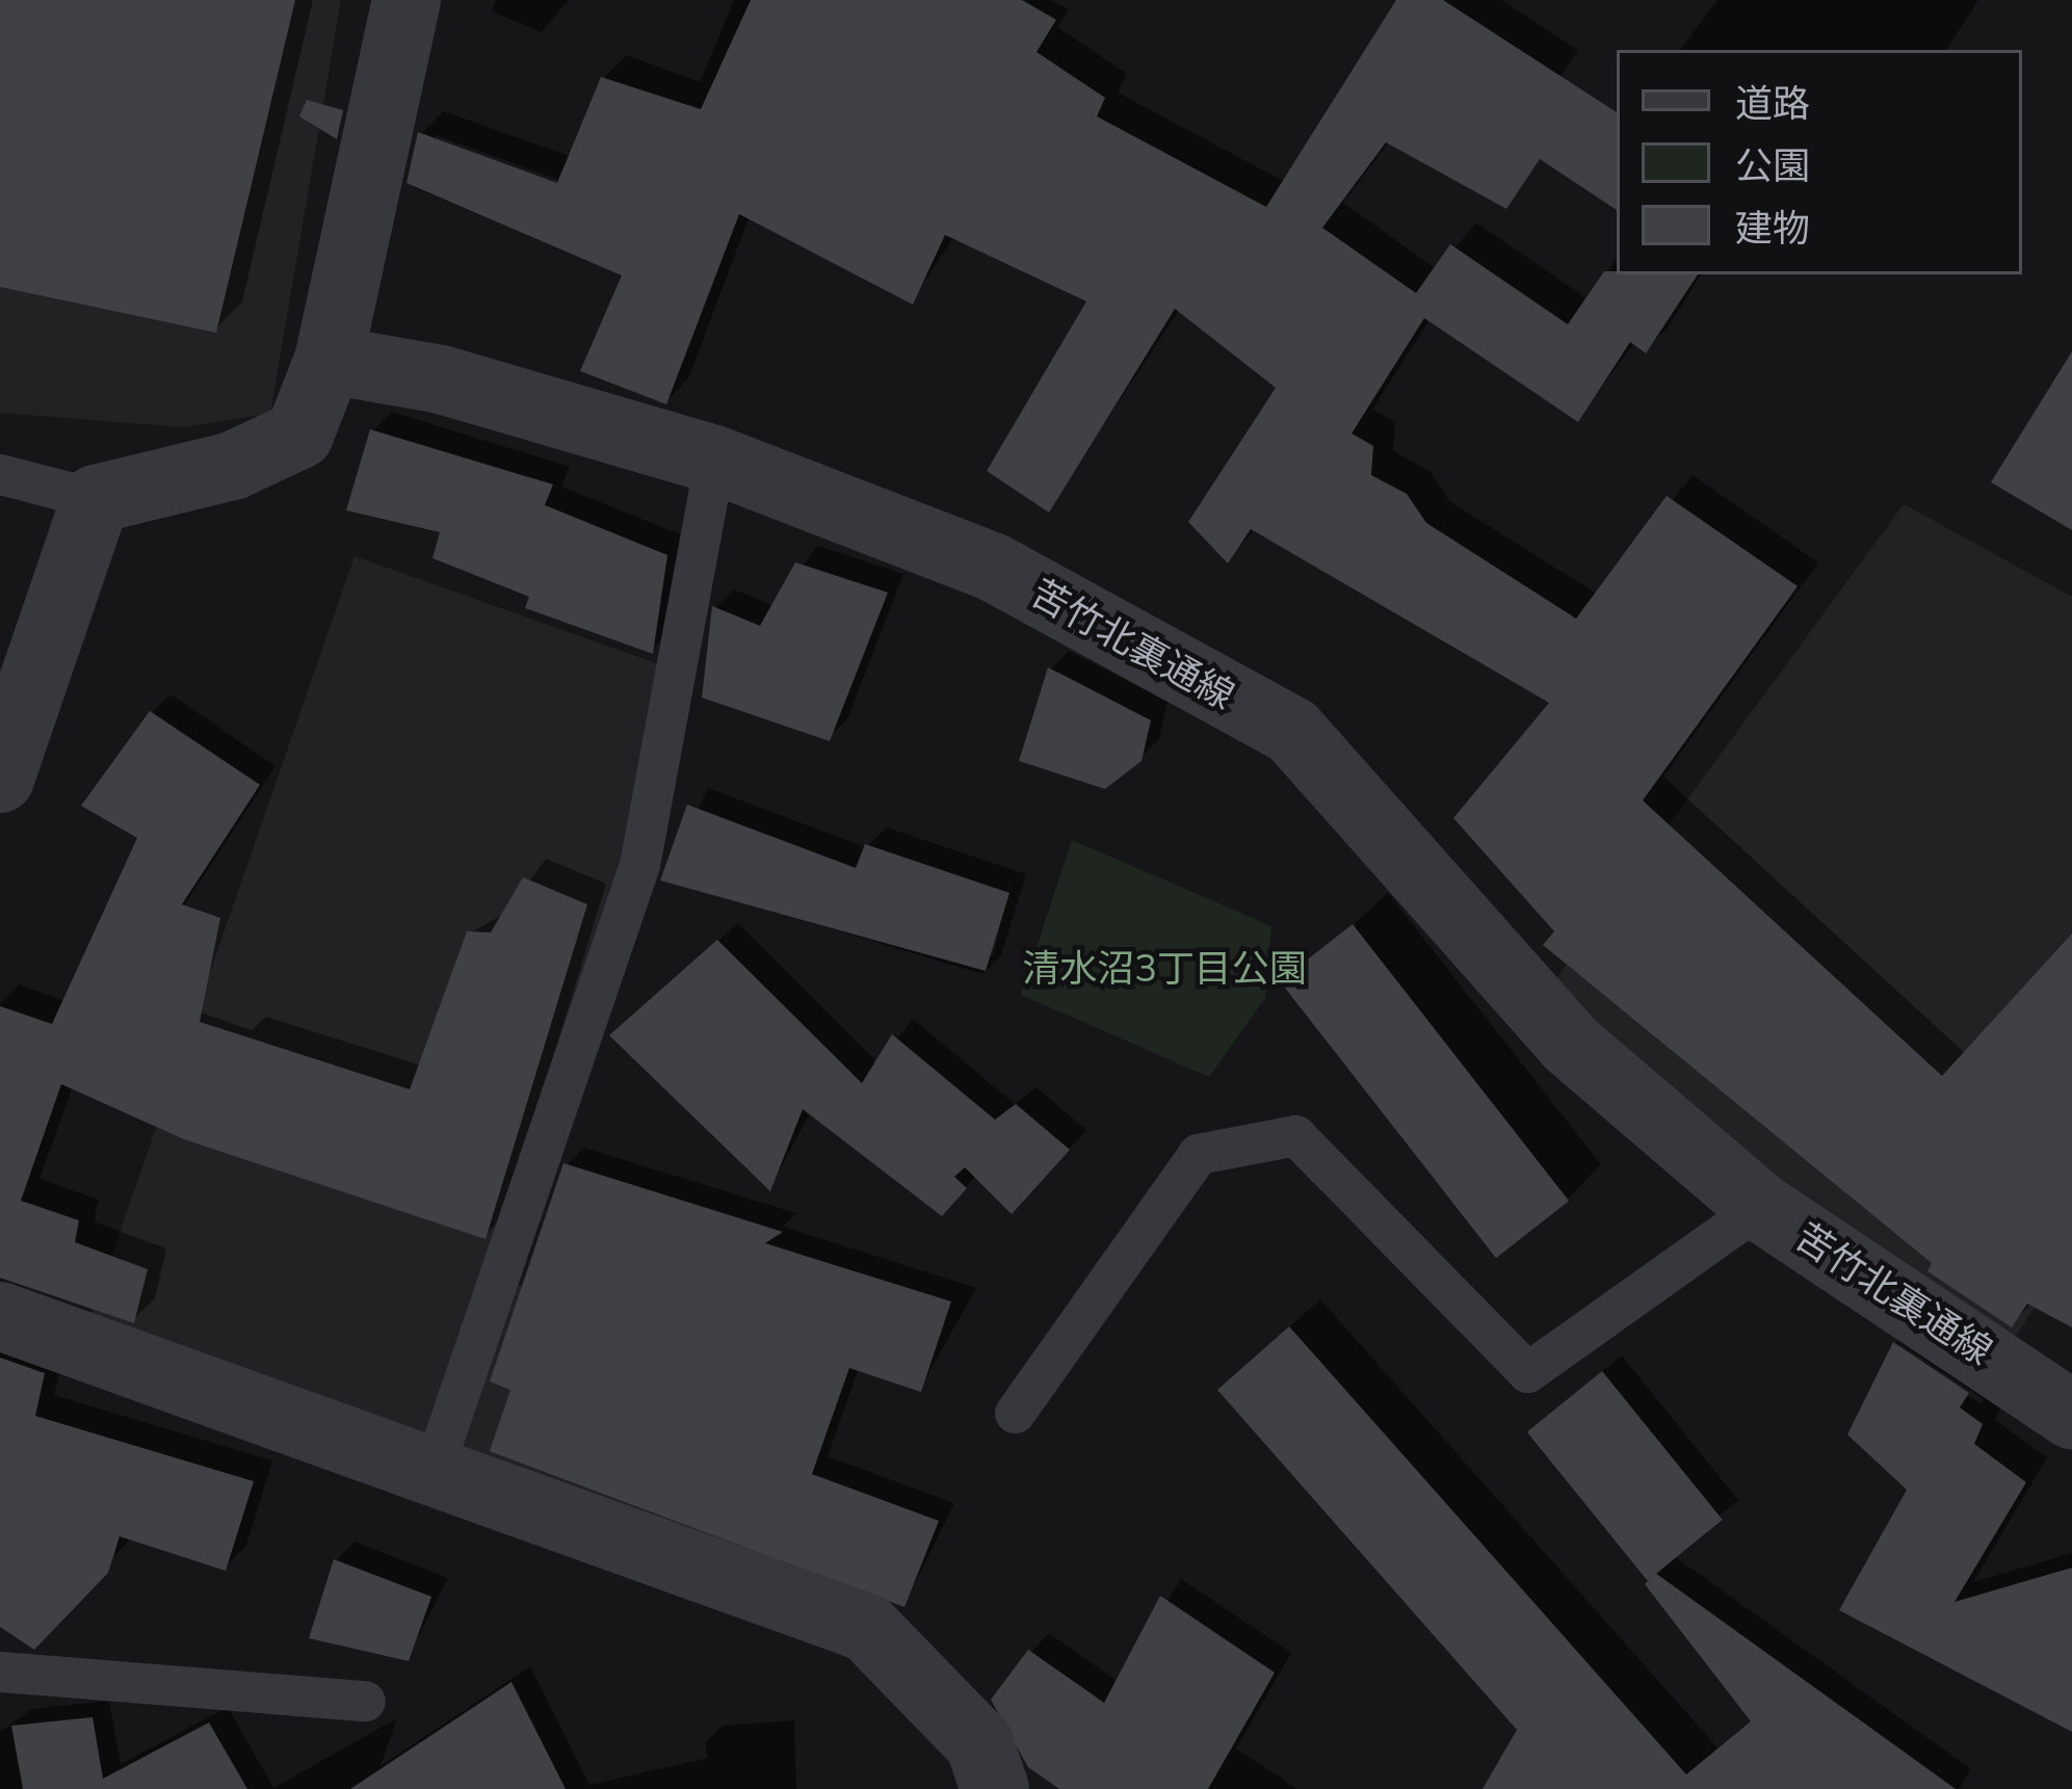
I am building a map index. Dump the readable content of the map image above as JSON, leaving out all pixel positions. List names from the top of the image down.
{
  "streets": {
    "street": ["苦竹北裏通線"]
  },
  "parks": ["清水沼3丁目公園"],
  "legend": ["道路", "公園", "建物"]
}
